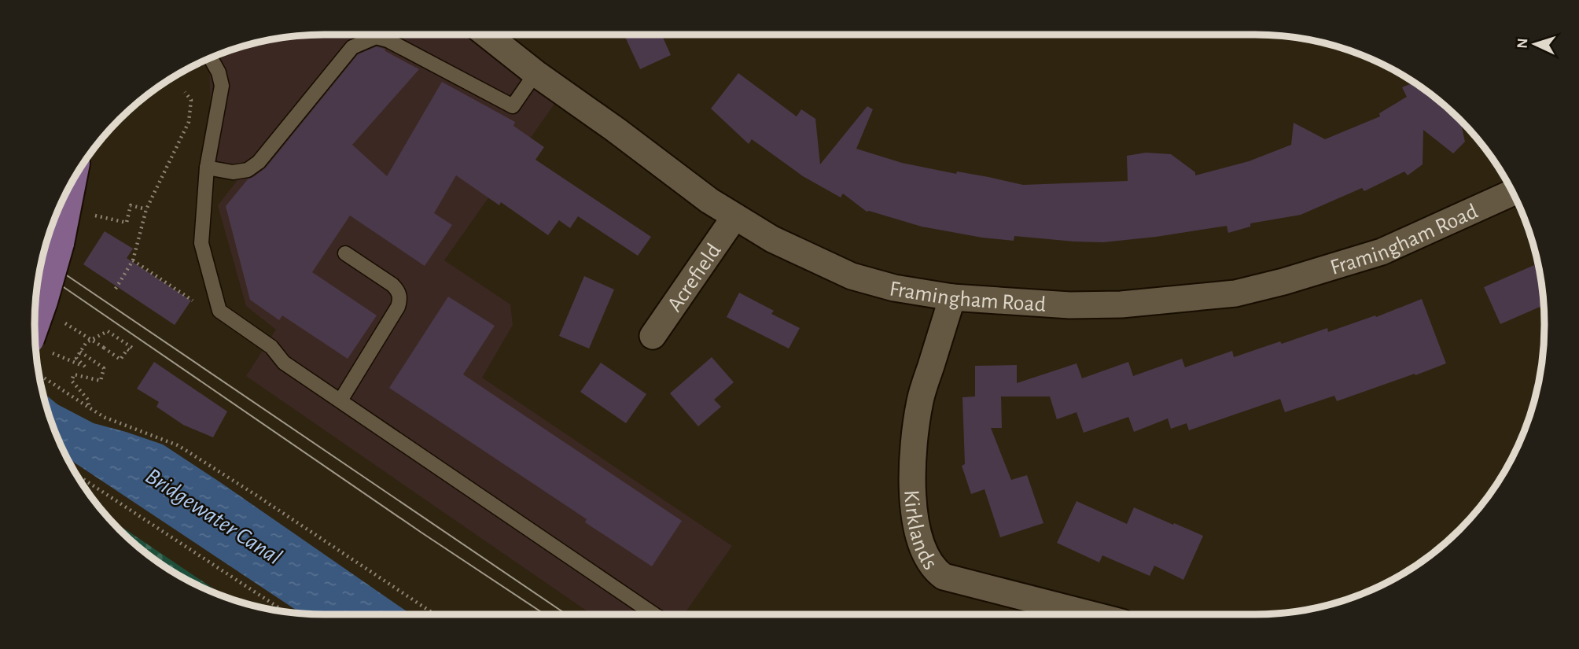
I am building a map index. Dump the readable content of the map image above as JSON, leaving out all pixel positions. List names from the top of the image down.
{
  "streets": {
    "street": ["Framingham Road", "Acrefield", "Kirklands"]
  },
  "crossings": [
    ["Framingham Road", "Acrefield"],
    ["Framingham Road", "Kirklands"]
  ],
  "water": ["Bridgewater Canal"],
  "north": "left"
}
